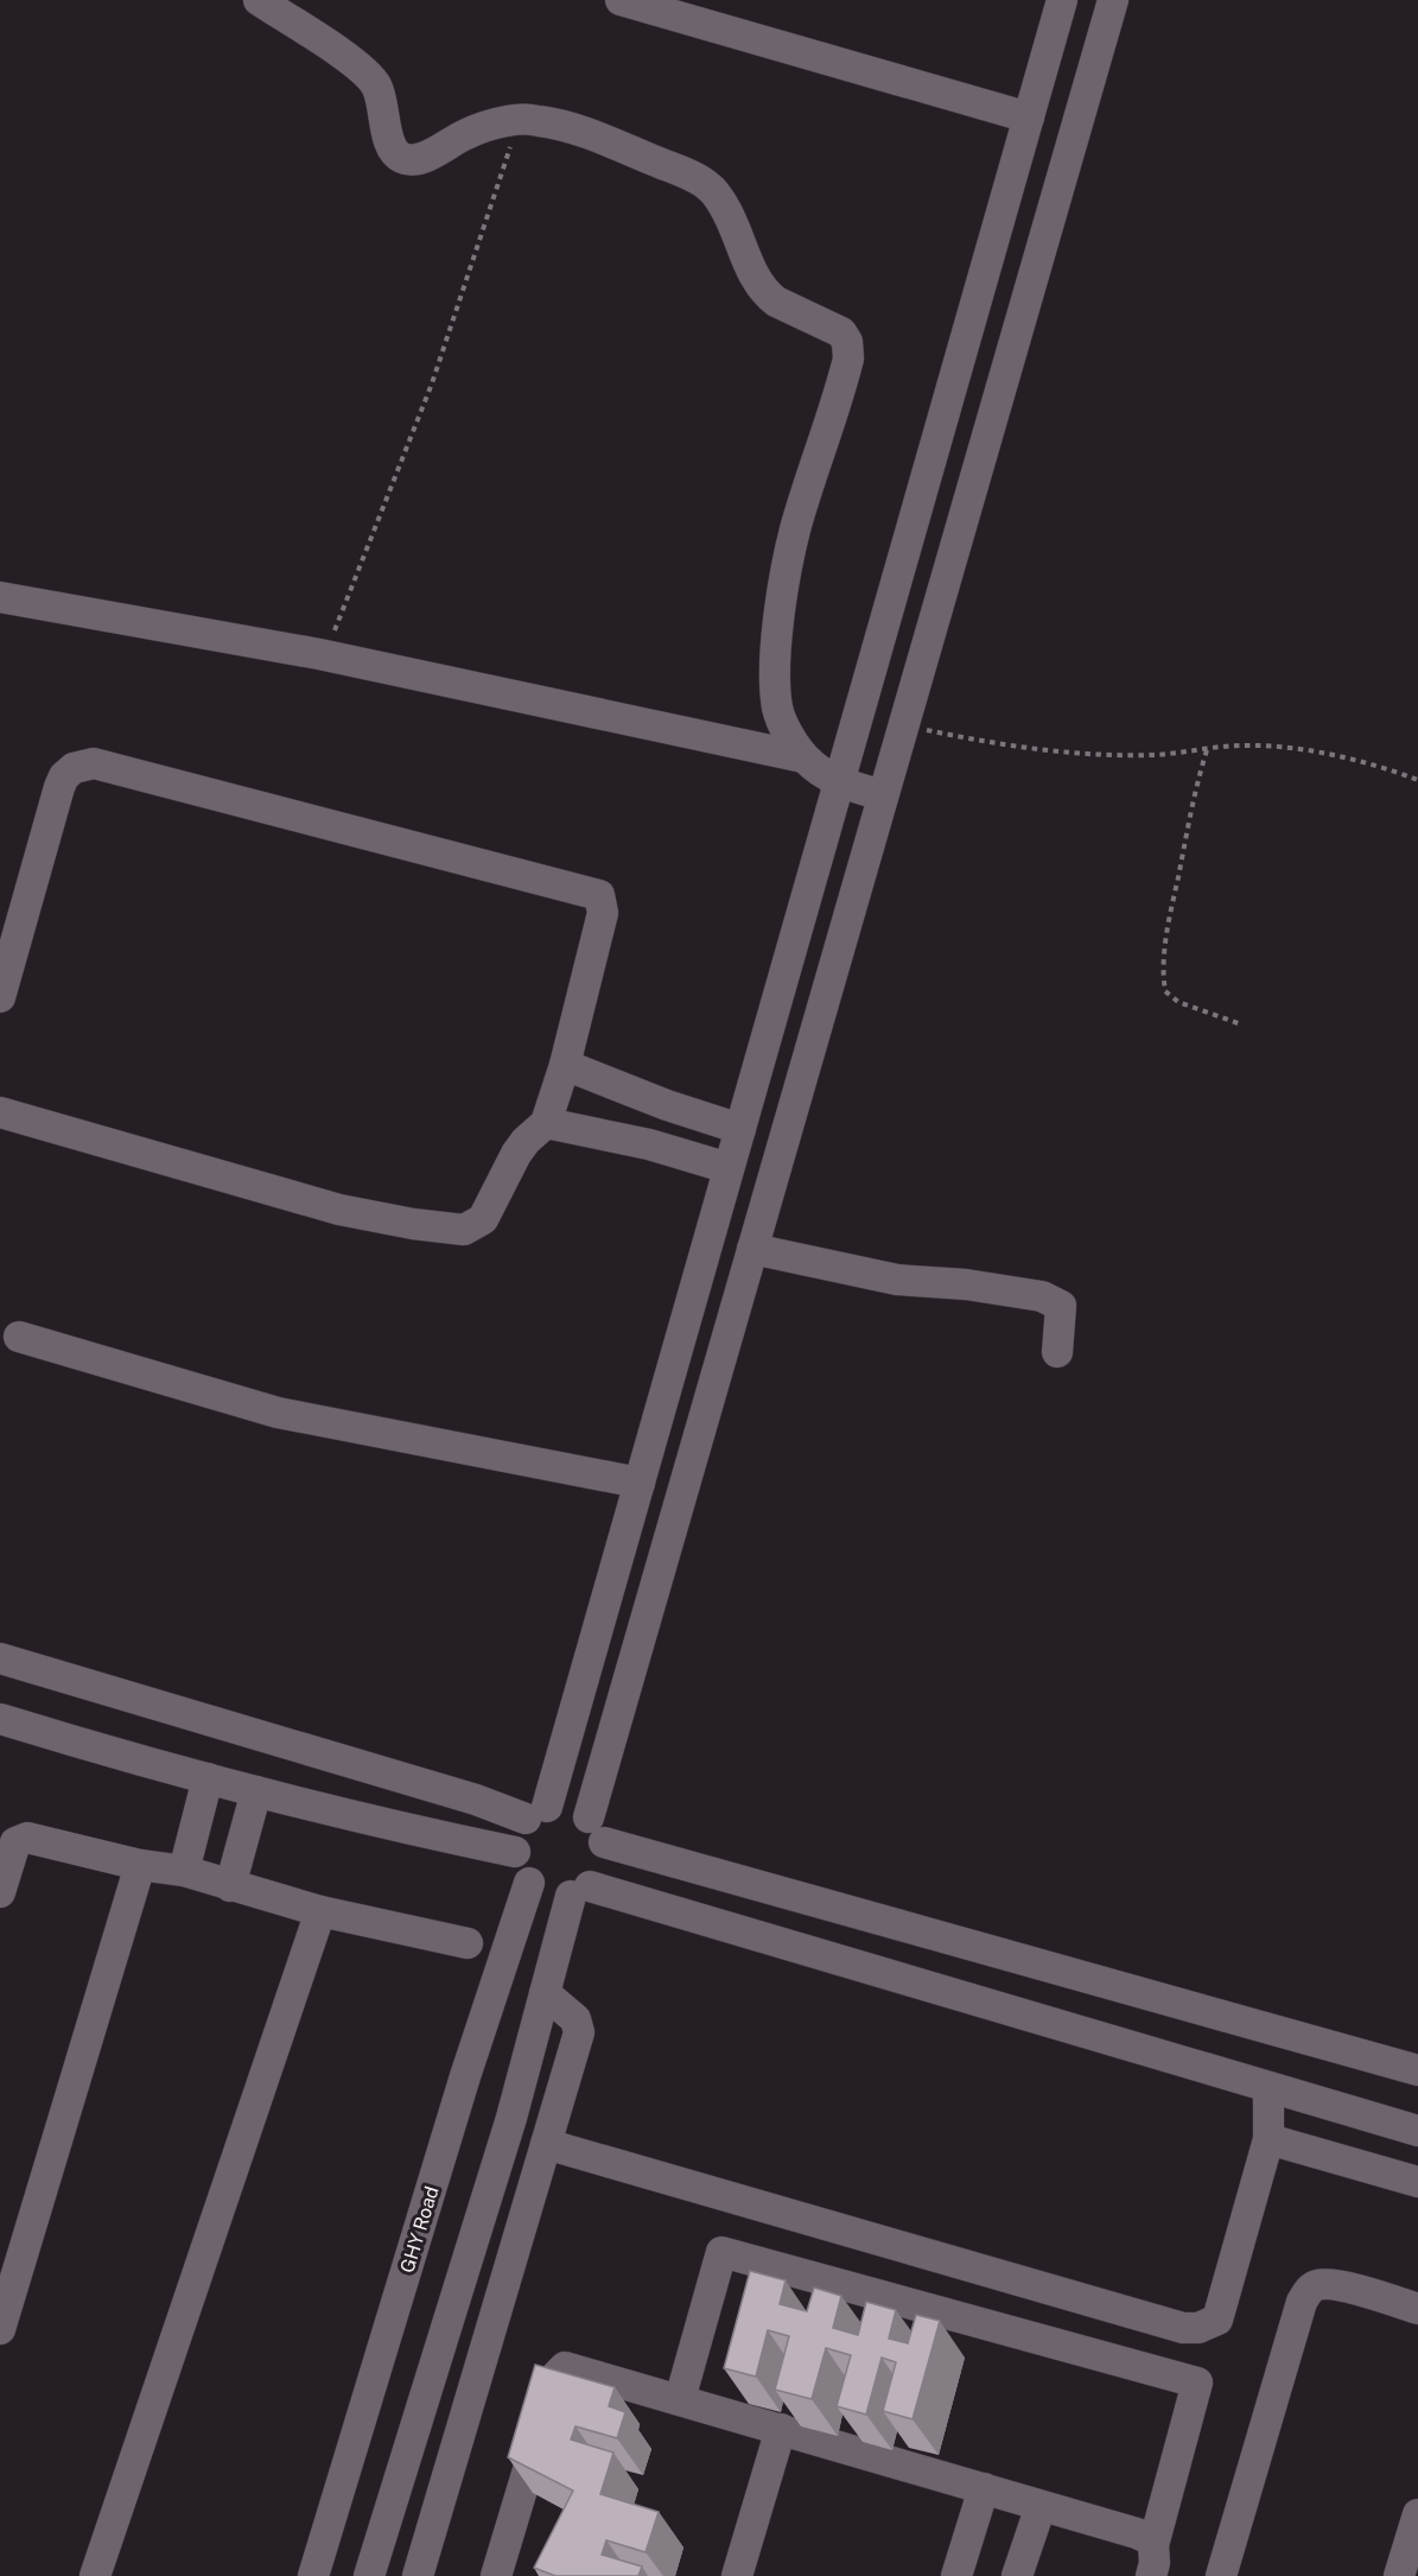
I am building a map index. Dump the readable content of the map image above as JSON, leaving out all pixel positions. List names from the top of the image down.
{
  "streets": {
    "street": ["GHY Road"]
  }
}
